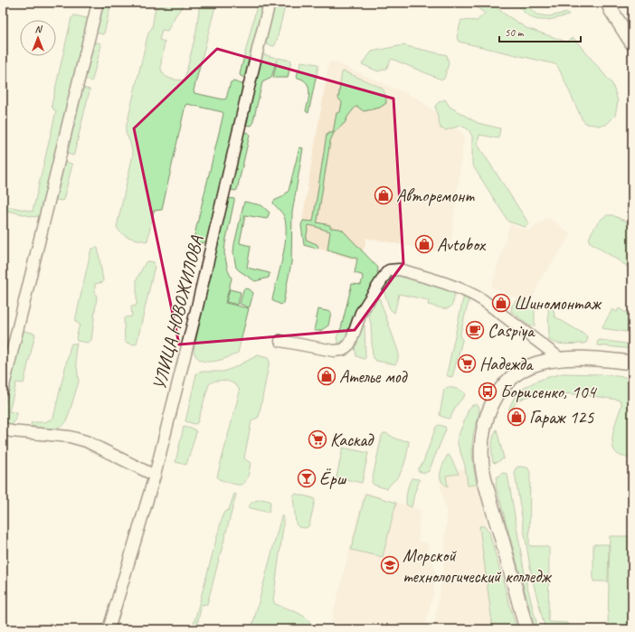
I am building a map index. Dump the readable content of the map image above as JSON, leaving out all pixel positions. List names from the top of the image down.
{
  "streets": {
    "street": ["УЛИЦА НОВОЖИЛОВА"]
  },
  "places": {
    "shop": [
      "Авторемонт",
      "Avtobox",
      "Шиномонтаж",
      "Ателье мод",
      "Гараж 125"
    ],
    "cafe": ["Caspiya"],
    "supermarket": ["Надежда", "Каскад"],
    "bus stop": ["Борисенко, 104"],
    "bar": ["Ёрш"],
    "school or university": ["Морской технологический колледж"]
  },
  "scale_bar": "50 m",
  "north": "top"
}
